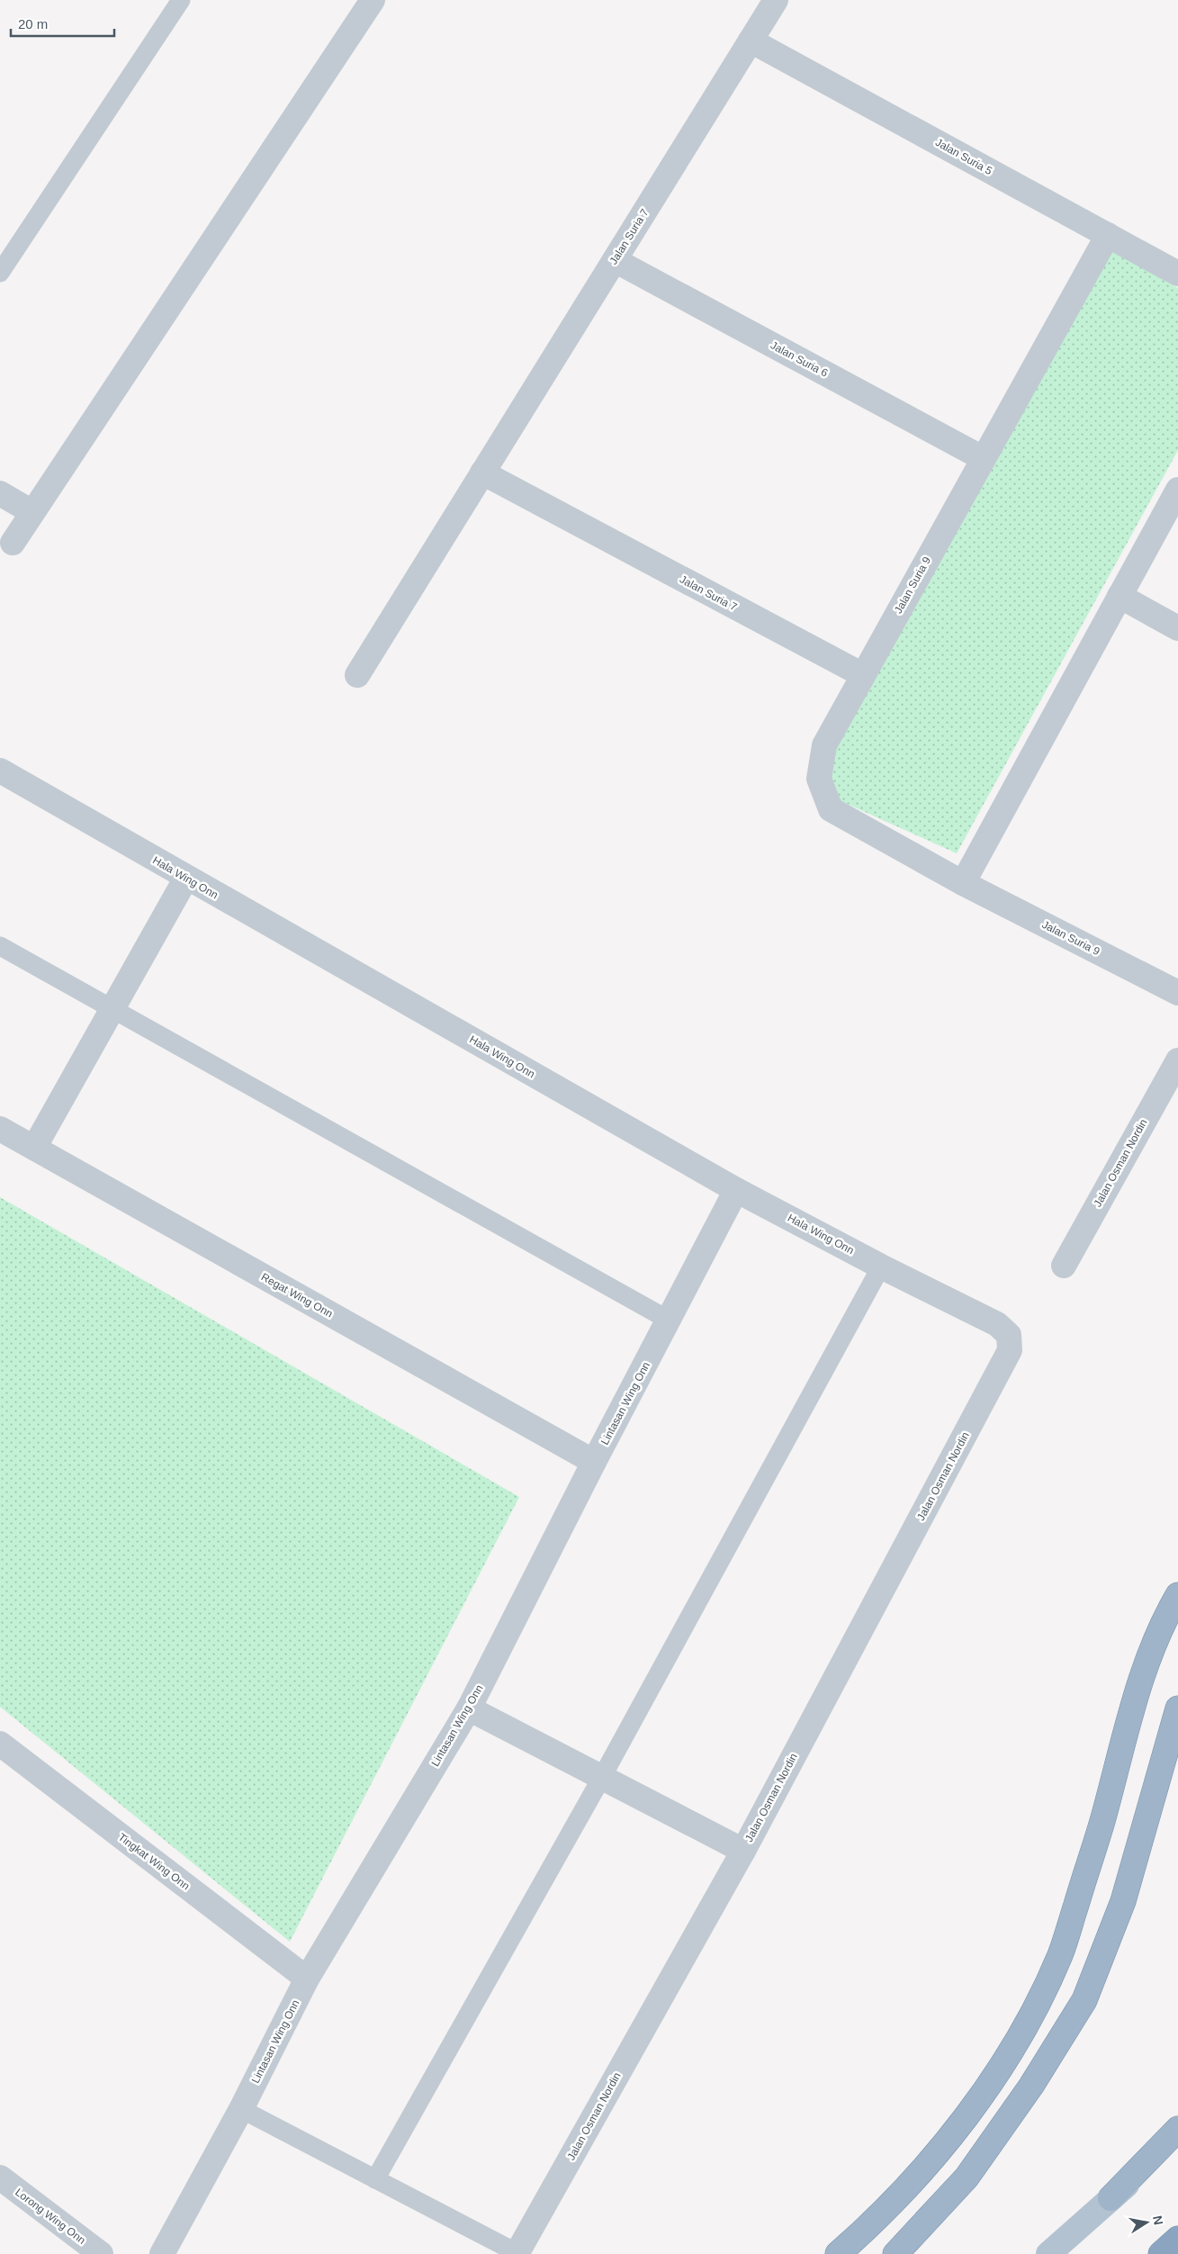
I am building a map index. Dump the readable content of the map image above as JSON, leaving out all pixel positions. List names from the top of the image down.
{
  "streets": {
    "street": [
      "Jalan Suria 5",
      "Jalan Suria 7",
      "Jalan Suria 6",
      "Jalan Suria 9",
      "Hala Wing Onn",
      "Jalan Osman Nordin",
      "Regat Wing Onn",
      "Lintasan Wing Onn",
      "Tingkat Wing Onn",
      "Lorong Wing Onn"
    ]
  },
  "crossings": [
    ["Jalan Suria 5", "Jalan Suria 7"],
    ["Jalan Suria 5", "Jalan Suria 9"],
    ["Jalan Suria 7", "Jalan Suria 6"],
    ["Jalan Suria 7", "Jalan Suria 9"],
    ["Jalan Suria 6", "Jalan Suria 9"],
    ["Hala Wing Onn", "Jalan Osman Nordin"],
    ["Hala Wing Onn", "Lintasan Wing Onn"],
    ["Regat Wing Onn", "Lintasan Wing Onn"],
    ["Lintasan Wing Onn", "Tingkat Wing Onn"]
  ],
  "scale_bar": "20 m",
  "north": "right"
}
